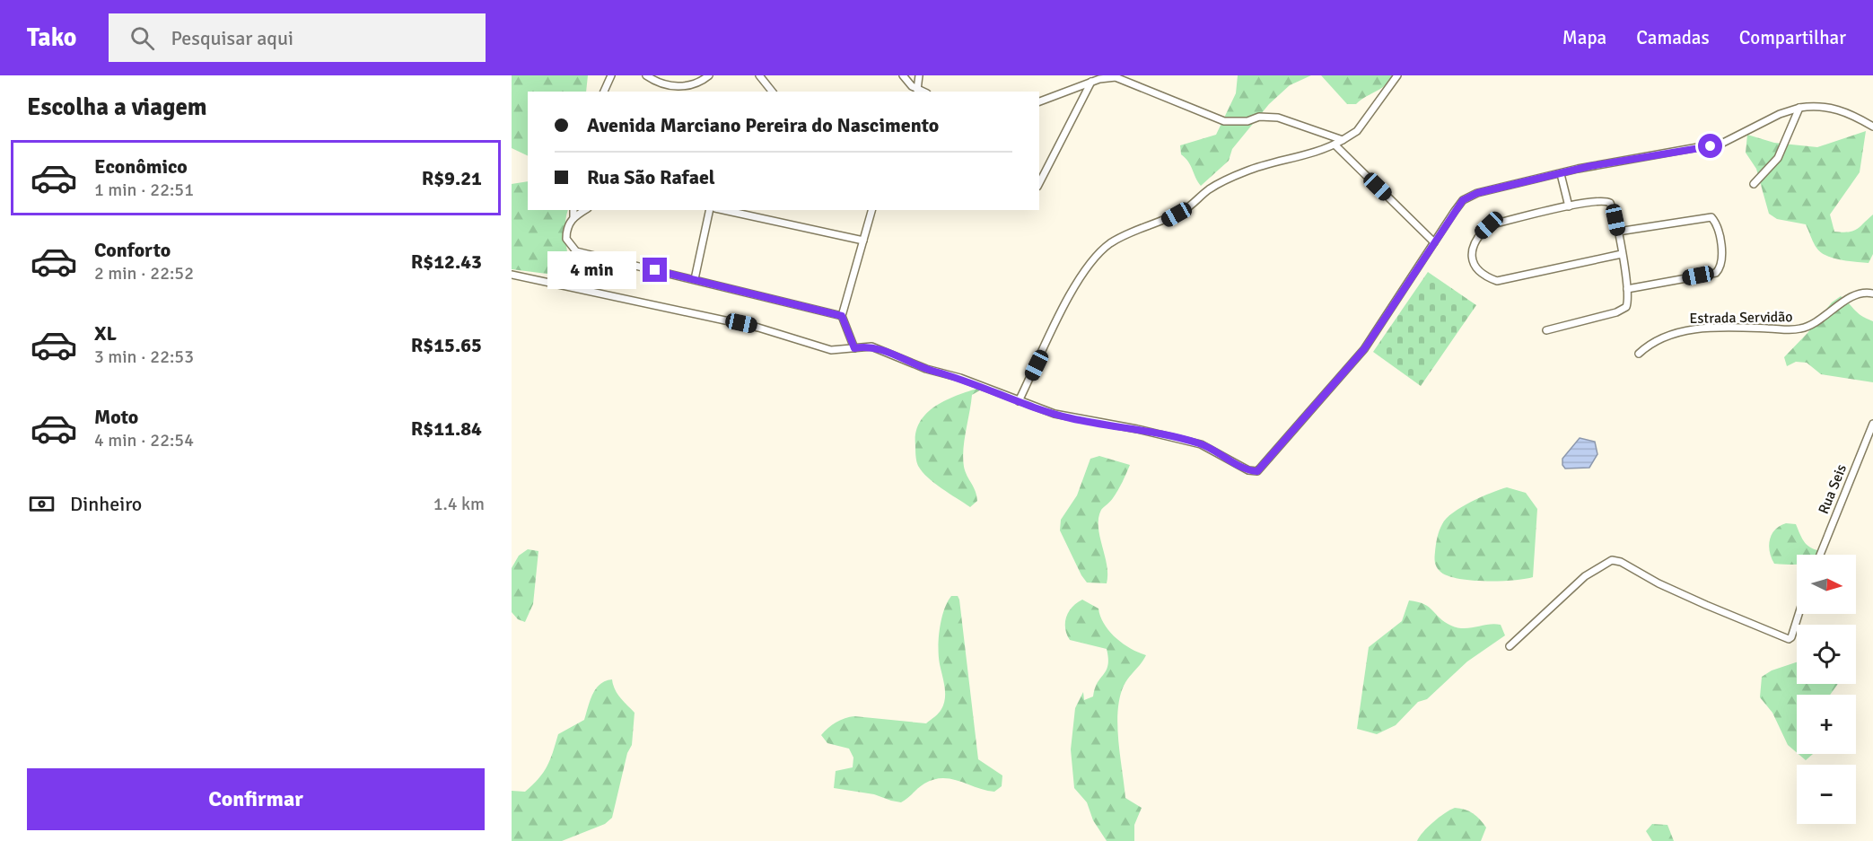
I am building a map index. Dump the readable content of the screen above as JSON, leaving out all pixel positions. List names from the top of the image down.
{
  "streets": {
    "street": ["Estrada Servidão", "Rua Seis"]
  },
  "north": "right",
  "page": {
    "header": "Tako",
    "search": "Pesquisar aqui",
    "nav": ["Mapa", "Camadas", "Compartilhar"],
    "heading": "Escolha a viagem",
    "banner": ["Avenida Marciano Pereira do Nascimento", "Rua São Rafael"],
    "list": [
      {
        "name": "Econômico",
        "note": "1 min · 22:51",
        "value": "R$9.21"
      },
      {
        "name": "Conforto",
        "note": "2 min · 22:52",
        "value": "R$12.43"
      },
      {
        "name": "XL",
        "note": "3 min · 22:53",
        "value": "R$15.65"
      },
      {
        "name": "Moto",
        "note": "4 min · 22:54",
        "value": "R$11.84"
      }
    ],
    "bubble": "4 min",
    "pay": ["Dinheiro", "1.4 km"],
    "map_buttons": ["+", "−"],
    "buttons": "Confirmar"
  }
}
